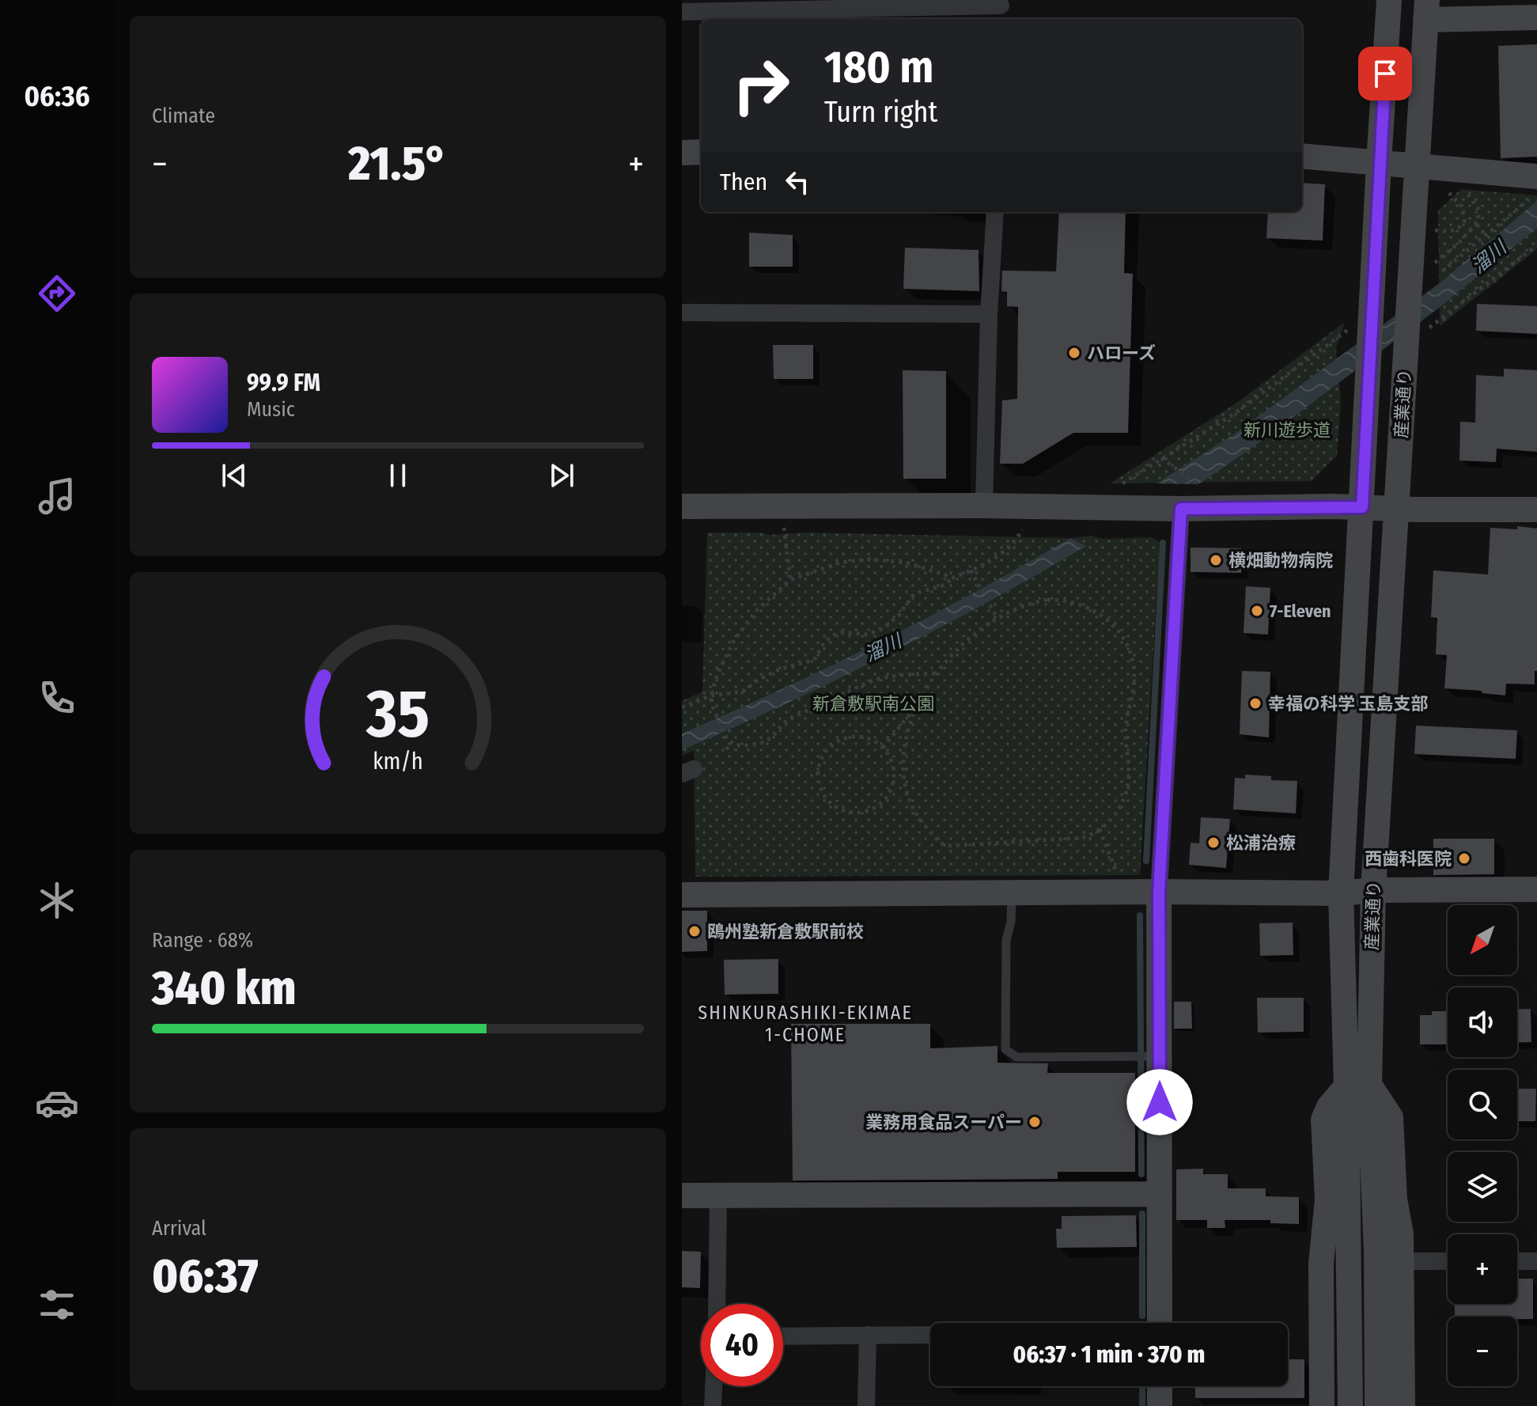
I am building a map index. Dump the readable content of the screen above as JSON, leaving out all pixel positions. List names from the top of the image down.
{
  "streets": {
    "street": ["産業通り"]
  },
  "districts": ["SHINKURASHIKI-EKIMAE 1-CHOME"],
  "water": ["溜川"],
  "parks": ["新川遊歩道", "新倉敷駅南公園"],
  "places": [
    "ハローズ",
    "横畑動物病院",
    "7-Eleven",
    "幸福の科学 玉島支部",
    "松浦治療",
    "西歯科医院",
    "鴎州塾新倉敷駅前校",
    "業務用食品スーパー"
  ],
  "north": "bottom left",
  "page": {
    "tabs": "06:36",
    "tile": [
      "Climate",
      ["Range · 68%", "340 km"],
      ["Arrival", "06:37"]
    ],
    "turn": ["180 m", "Turn right"],
    "heat": ["−", "21.5°", "+"],
    "then": "Then",
    "song": ["99.9 FM", "Music"],
    "map_buttons": ["+", "−"],
    "limit": "40",
    "trip": "06:37 · 1 min · 370 m",
    "gauge": ["35", "km/h"]
  }
}
